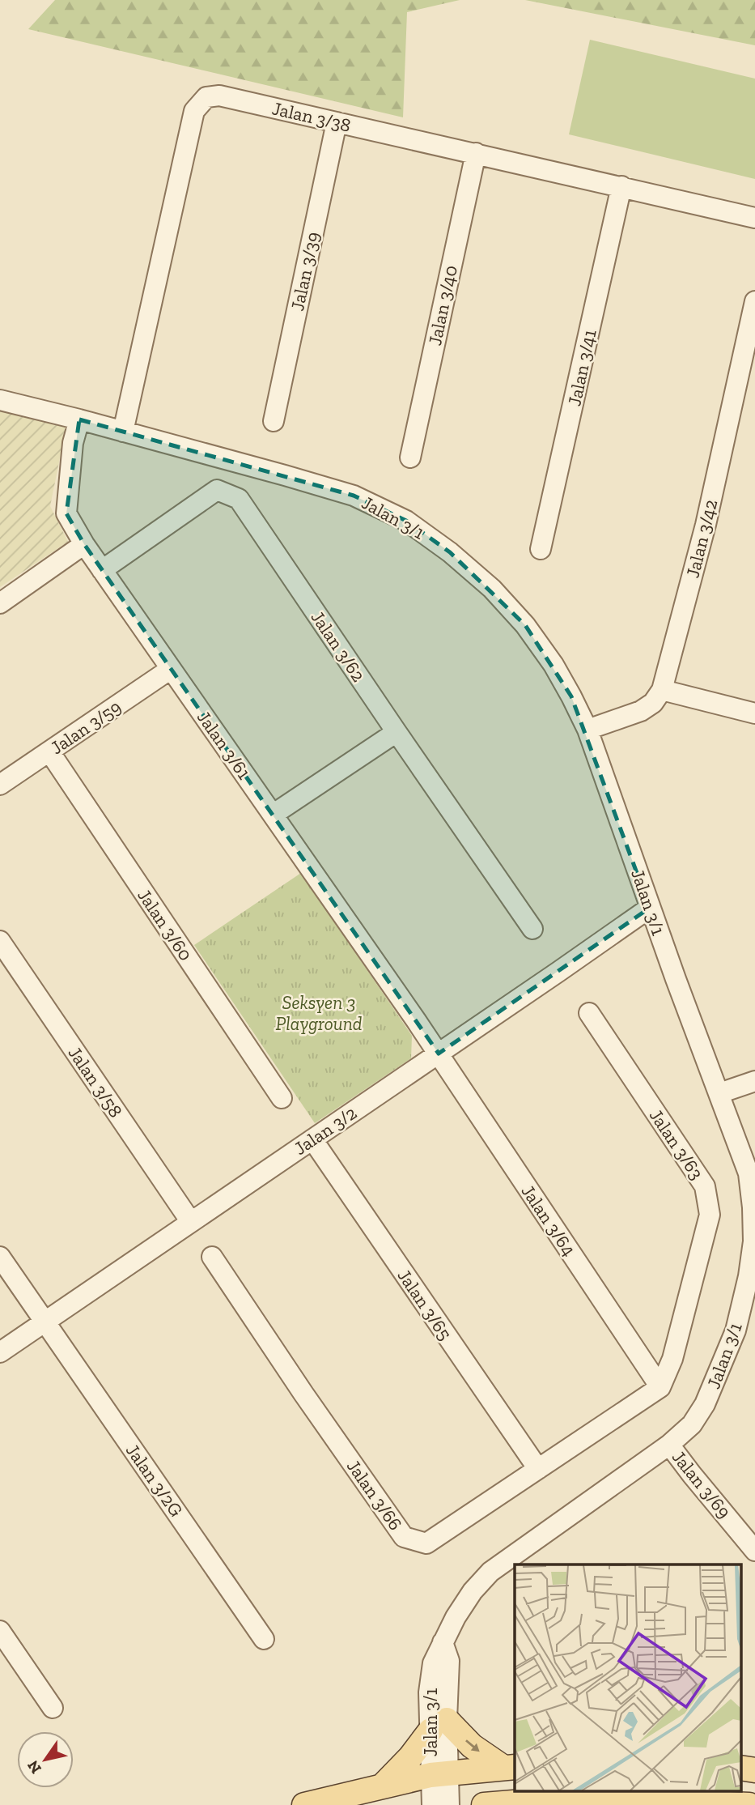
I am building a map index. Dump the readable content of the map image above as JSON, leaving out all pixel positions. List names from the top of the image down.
{
  "streets": {
    "street": [
      "Jalan 3/38",
      "Jalan 3/39",
      "Jalan 3/40",
      "Jalan 3/41",
      "Jalan 3/1",
      "Jalan 3/42",
      "Jalan 3/62",
      "Jalan 3/59",
      "Jalan 3/61",
      "Jalan 3/60",
      "Jalan 3/58",
      "Jalan 3/2",
      "Jalan 3/63",
      "Jalan 3/64",
      "Jalan 3/65",
      "Jalan 3/2G",
      "Jalan 3/69",
      "Jalan 3/66"
    ]
  },
  "crossings": [
    ["Jalan 3/38", "Jalan 3/39"],
    ["Jalan 3/38", "Jalan 3/40"],
    ["Jalan 3/38", "Jalan 3/41"],
    ["Jalan 3/38", "Jalan 3/1"],
    ["Jalan 3/1", "Jalan 3/42"],
    ["Jalan 3/1", "Jalan 3/61"],
    ["Jalan 3/1", "Jalan 3/2"],
    ["Jalan 3/1", "Jalan 3/69"],
    ["Jalan 3/62", "Jalan 3/61"],
    ["Jalan 3/59", "Jalan 3/61"],
    ["Jalan 3/59", "Jalan 3/60"],
    ["Jalan 3/61", "Jalan 3/2"],
    ["Jalan 3/61", "Jalan 3/64"],
    ["Jalan 3/58", "Jalan 3/2"],
    ["Jalan 3/2", "Jalan 3/64"],
    ["Jalan 3/2", "Jalan 3/65"],
    ["Jalan 3/2", "Jalan 3/2G"],
    ["Jalan 3/63", "Jalan 3/64"],
    ["Jalan 3/63", "Jalan 3/66"],
    ["Jalan 3/64", "Jalan 3/66"],
    ["Jalan 3/65", "Jalan 3/66"]
  ],
  "parks": ["Seksyen 3 Playground"],
  "north": "bottom left"
}
